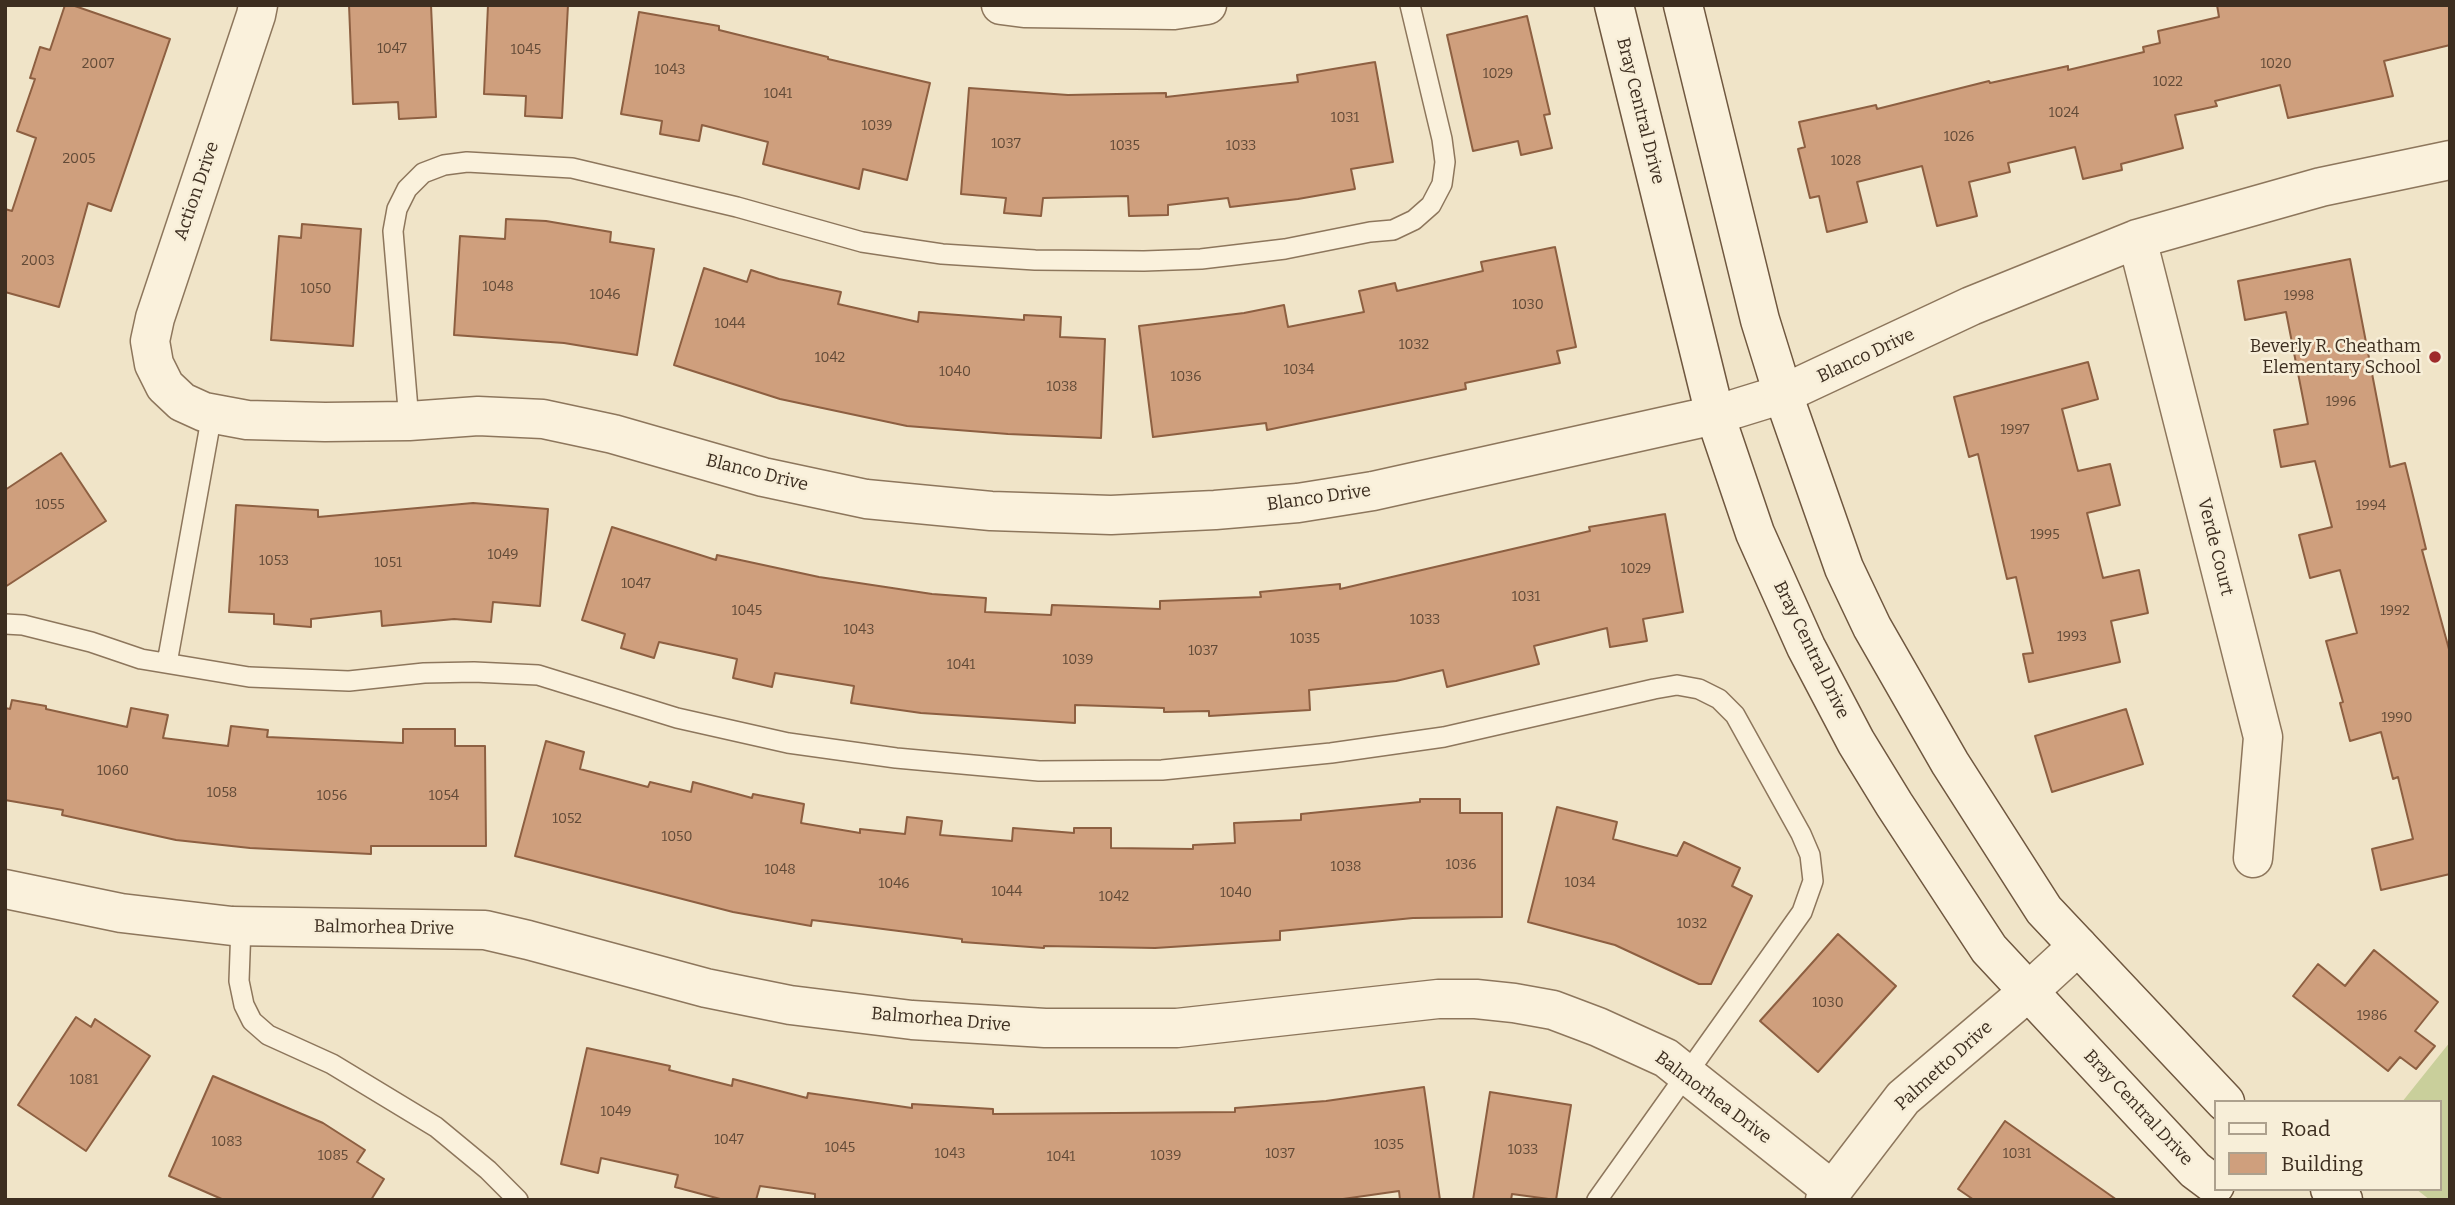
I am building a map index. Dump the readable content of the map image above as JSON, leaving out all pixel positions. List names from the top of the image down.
{
  "streets": {
    "street": [
      "Bray Central Drive",
      "Action Drive",
      "Blanco Drive",
      "Verde Court",
      "Balmorhea Drive",
      "Palmetto Drive"
    ]
  },
  "crossings": [
    ["Bray Central Drive", "Blanco Drive"],
    ["Bray Central Drive", "Palmetto Drive"],
    ["Action Drive", "Blanco Drive"],
    ["Blanco Drive", "Verde Court"],
    ["Balmorhea Drive", "Palmetto Drive"]
  ],
  "places": ["Beverly R. Cheatham Elementary School"],
  "house_numbers": [
    "1047",
    "1045",
    "2007",
    "1020",
    "1043",
    "1029",
    "1022",
    "1041",
    "1024",
    "1031",
    "1039",
    "1026",
    "1037",
    "1035",
    "1033",
    "2005",
    "1028",
    "2003",
    "1048",
    "1050",
    "1046",
    "1998",
    "1030",
    "1044",
    "1032",
    "1042",
    "1034",
    "1040",
    "1036",
    "1038",
    "1996",
    "1997",
    "1055",
    "1994",
    "1995",
    "1049",
    "1053",
    "1051",
    "1029",
    "1047",
    "1031",
    "1045",
    "1992",
    "1033",
    "1043",
    "1993",
    "1035",
    "1037",
    "1039",
    "1041",
    "1990",
    "1060",
    "1058",
    "1056",
    "1054",
    "1052",
    "1050",
    "1036",
    "1038",
    "1048",
    "1034",
    "1046",
    "1044",
    "1040",
    "1042",
    "1032",
    "1030",
    "1986",
    "1081",
    "1049",
    "1047",
    "1083",
    "1035",
    "1045",
    "1033",
    "1043",
    "1037",
    "1031",
    "1085",
    "1039",
    "1041"
  ],
  "legend": ["Road", "Building"]
}
